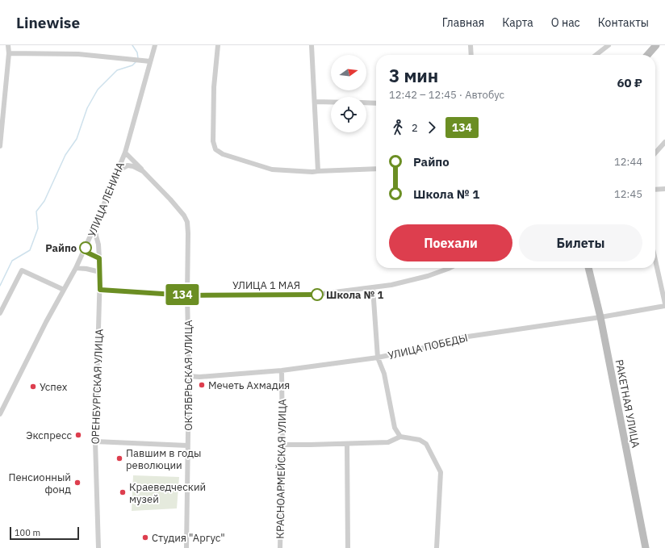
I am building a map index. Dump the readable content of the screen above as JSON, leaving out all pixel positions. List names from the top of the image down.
{
  "streets": {
    "main road": ["РАКЕТНАЯ УЛИЦА"],
    "street": [
      "УЛИЦА ЛЕНИНА",
      "УЛИЦА 1 МАЯ",
      "УЛИЦА ПОБЕДЫ",
      "ОКТЯБРЬСКАЯ УЛИЦА",
      "ОРЕНБУРГСКАЯ УЛИЦА",
      "КРАСНОАРМЕЙСКАЯ УЛИЦА"
    ]
  },
  "crossings": [
    ["УЛИЦА ЛЕНИНА", "ОКТЯБРЬСКАЯ УЛИЦА"],
    ["УЛИЦА ЛЕНИНА", "ОРЕНБУРГСКАЯ УЛИЦА"],
    ["УЛИЦА 1 МАЯ", "ОКТЯБРЬСКАЯ УЛИЦА"],
    ["УЛИЦА 1 МАЯ", "ОРЕНБУРГСКАЯ УЛИЦА"],
    ["УЛИЦА ПОБЕДЫ", "ОКТЯБРЬСКАЯ УЛИЦА"],
    ["УЛИЦА ПОБЕДЫ", "РАКЕТНАЯ УЛИЦА"],
    ["УЛИЦА ПОБЕДЫ", "КРАСНОАРМЕЙСКАЯ УЛИЦА"]
  ],
  "places": [
    "Райпо",
    "Школа № 1",
    "Мечеть Ахмадия",
    "Успех",
    "Экспресс",
    "Павшим в годы революции",
    "Пенсионный фонд",
    "Краеведческий музей",
    "Студия \"Аргус\""
  ],
  "lines": ["bus line 134"],
  "scale_bar": "100 m",
  "north": "right",
  "page": {
    "header": "Linewise",
    "nav": [
      "Главная",
      "Карта",
      "О нас",
      "Контакты"
    ],
    "on_map": "134",
    "heading": ["3 мин", "12:42 – 12:45 · Автобус", "60 ₽"],
    "legs": ["2", "134"],
    "list": [
      {
        "name": "Райпо",
        "value": "12:44"
      },
      {
        "name": "Школа № 1",
        "value": "12:45"
      }
    ],
    "buttons": ["Поехали", "Билеты"],
    "scale": "100 m"
  }
}
